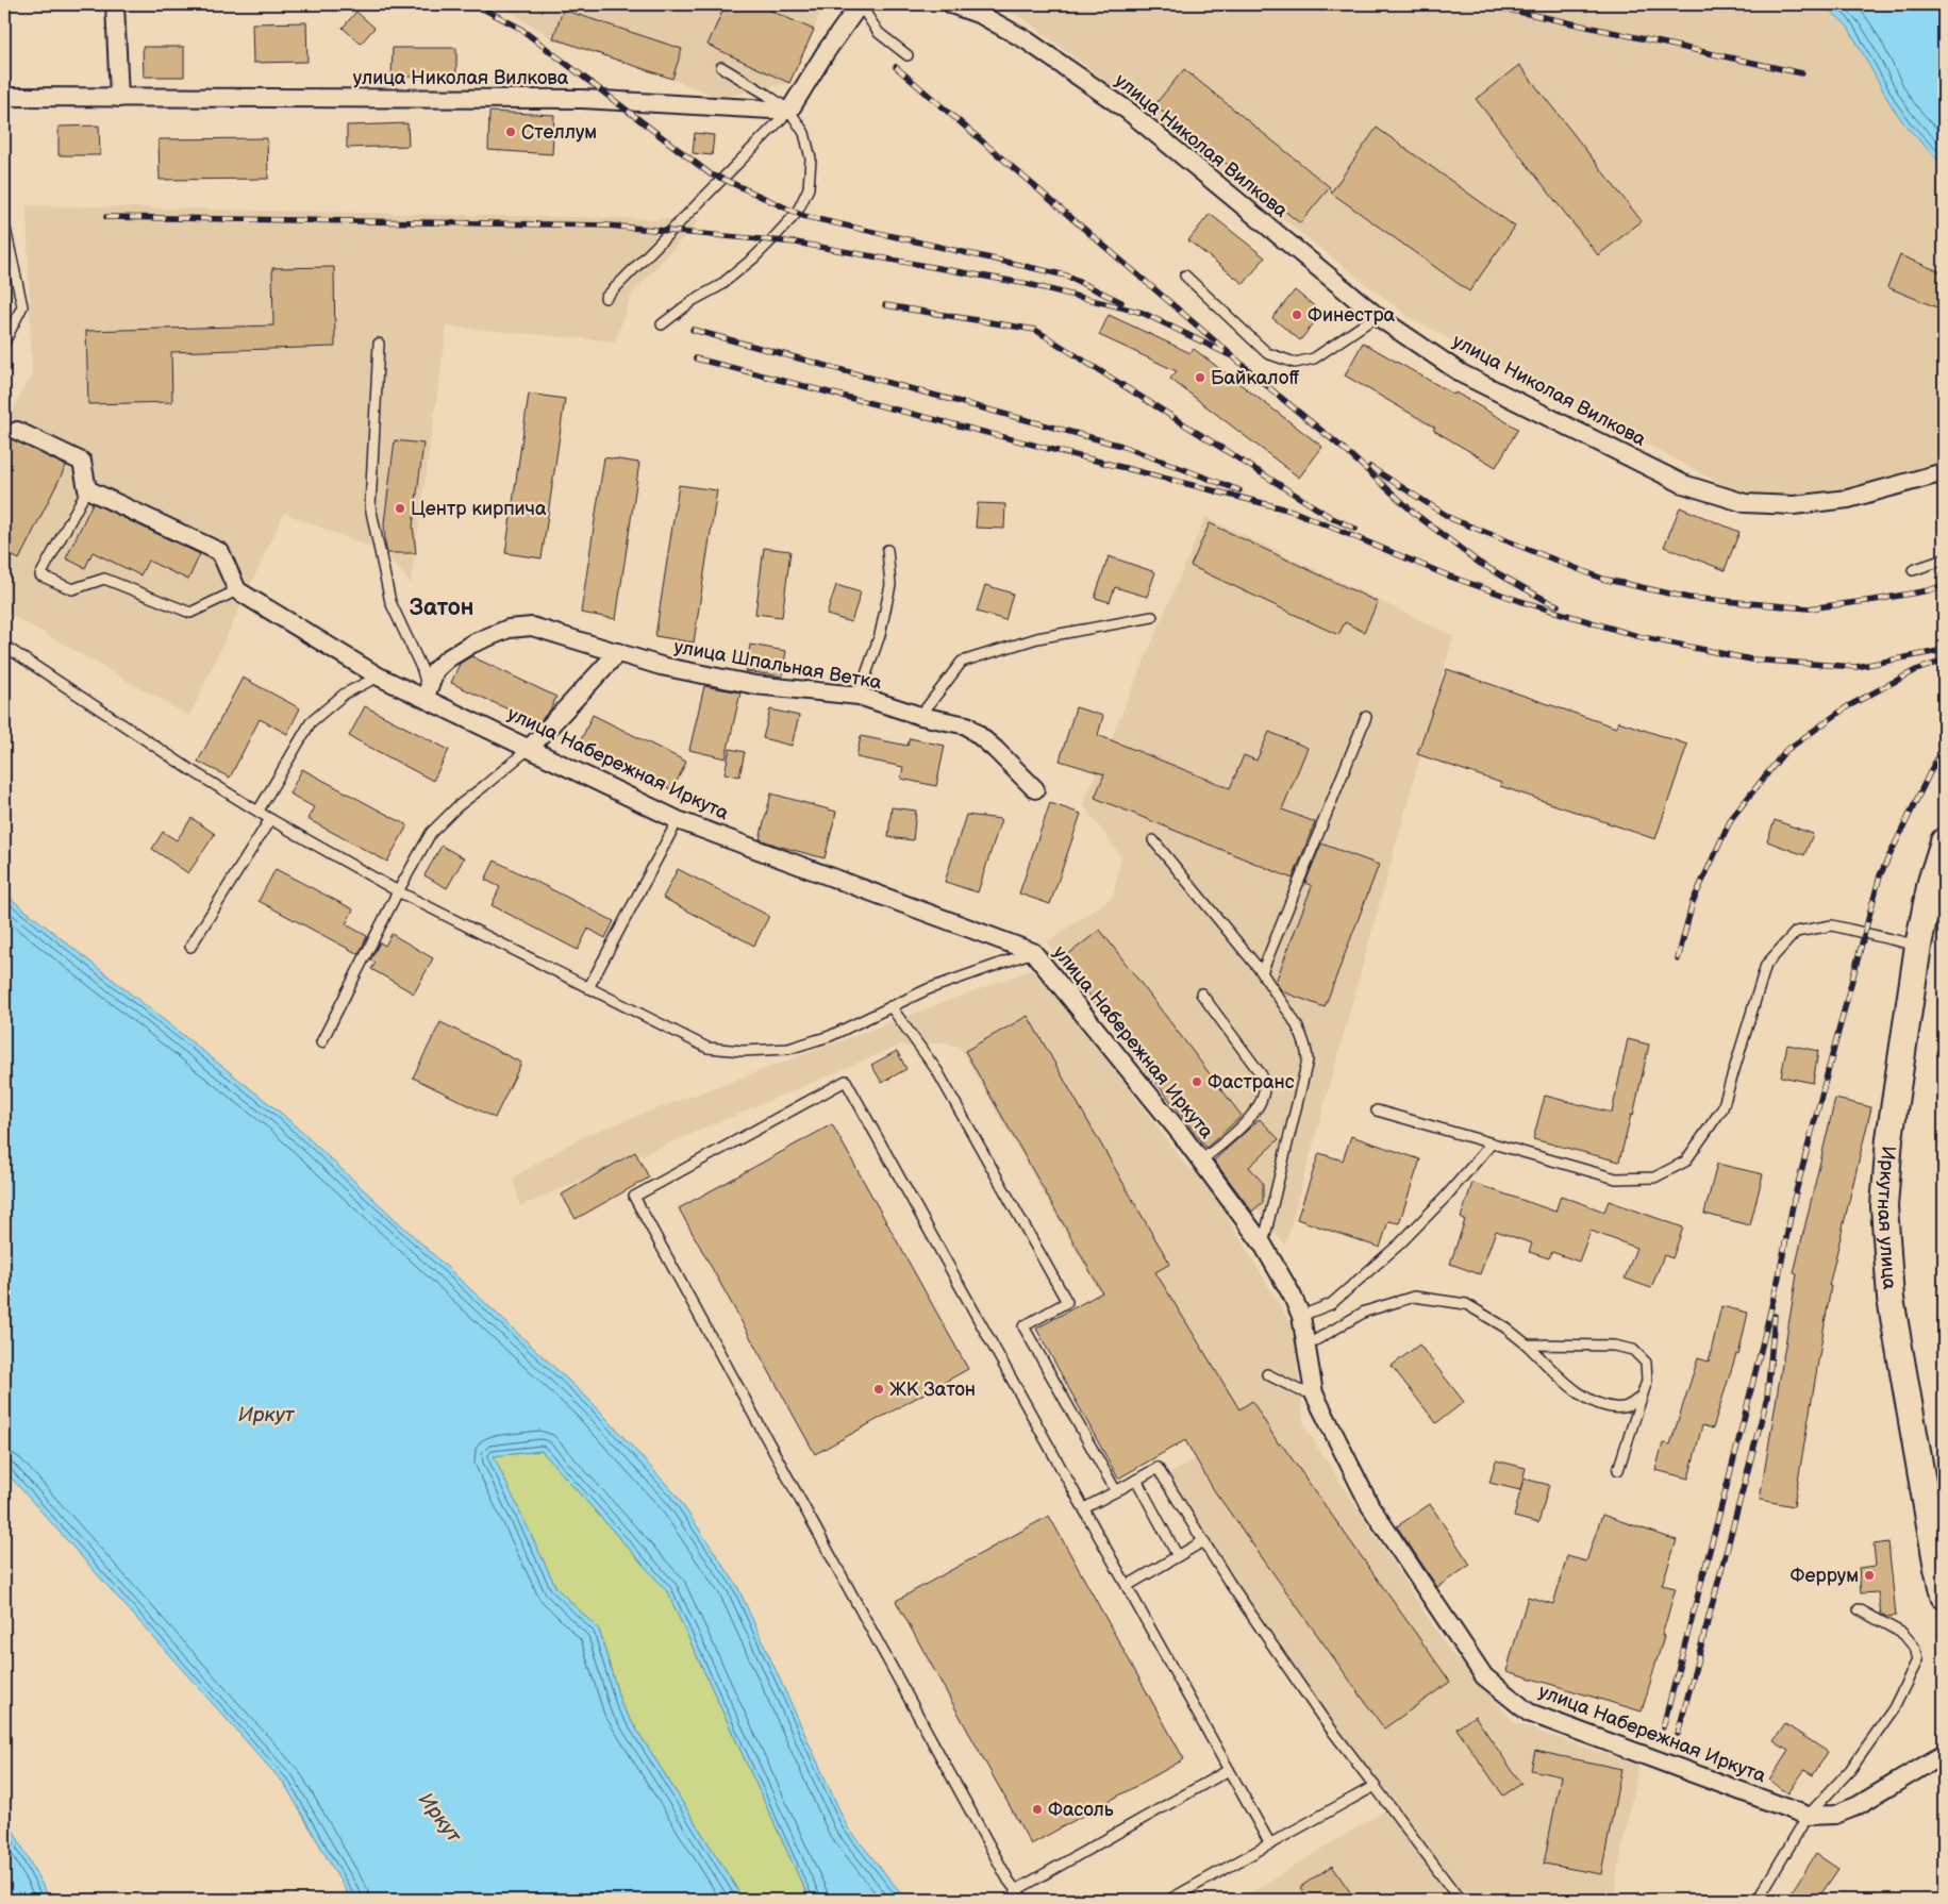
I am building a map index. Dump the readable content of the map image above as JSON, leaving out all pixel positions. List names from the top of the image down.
{
  "streets": {
    "main road": ["Иркутная улица"],
    "street": ["улица Николая Вилкова", "улица Шпальная Ветка", "улица Набережная Иркута"]
  },
  "crossings": [
    ["улица Шпальная Ветка", "улица Набережная Иркута"]
  ],
  "districts": ["Затон"],
  "water": ["Иркут"],
  "places": [
    "Стеллум",
    "Финестра",
    "Байкалoff",
    "Центр кирпича",
    "Фастранс",
    "ЖК Затон",
    "Феррум",
    "Фасоль"
  ]
}
